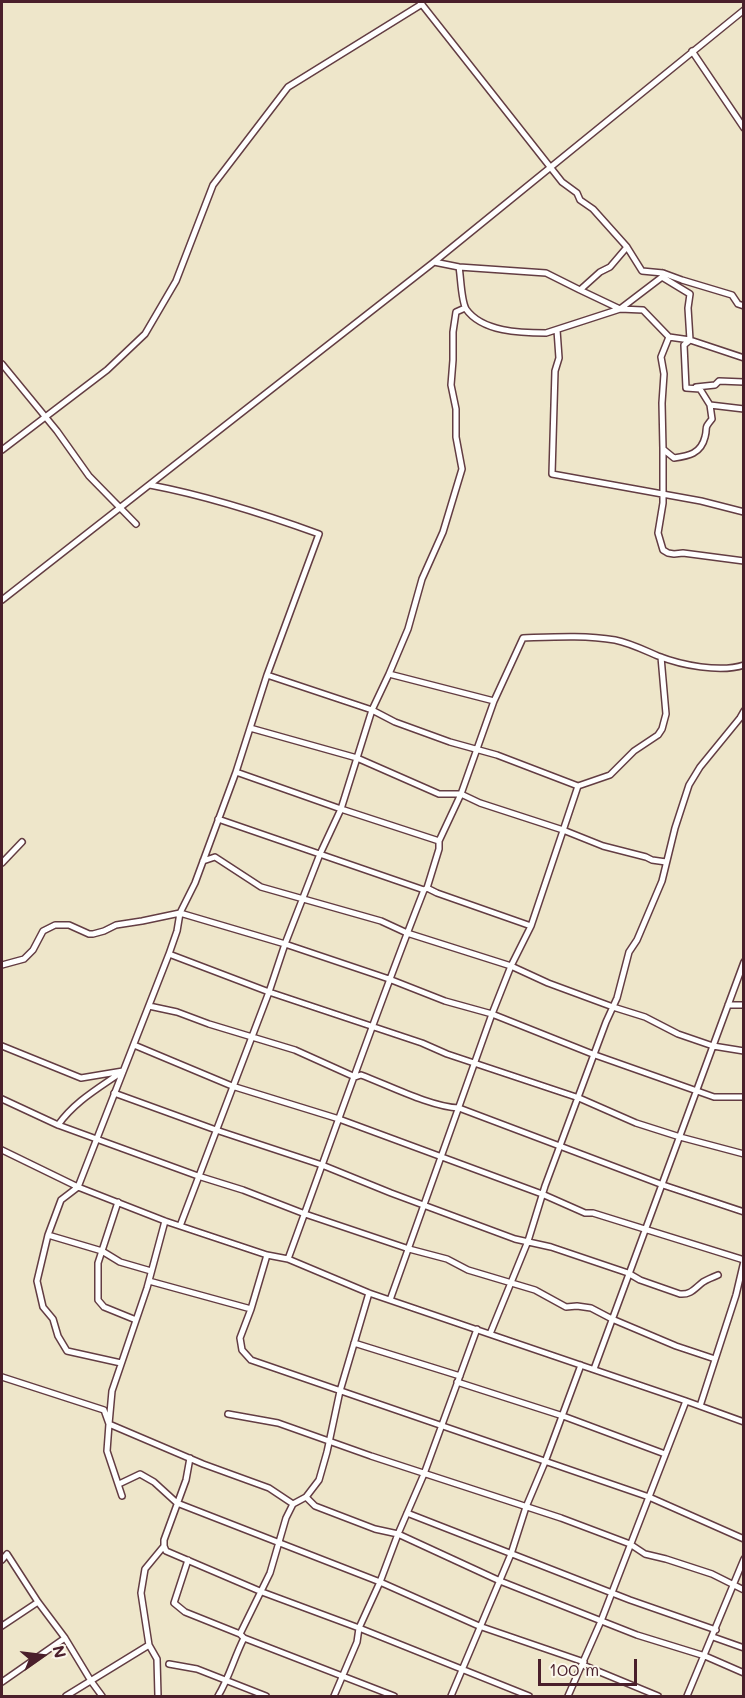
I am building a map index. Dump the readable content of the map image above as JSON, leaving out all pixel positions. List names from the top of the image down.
{
  "scale_bar": "100 m",
  "north": "right"
}
